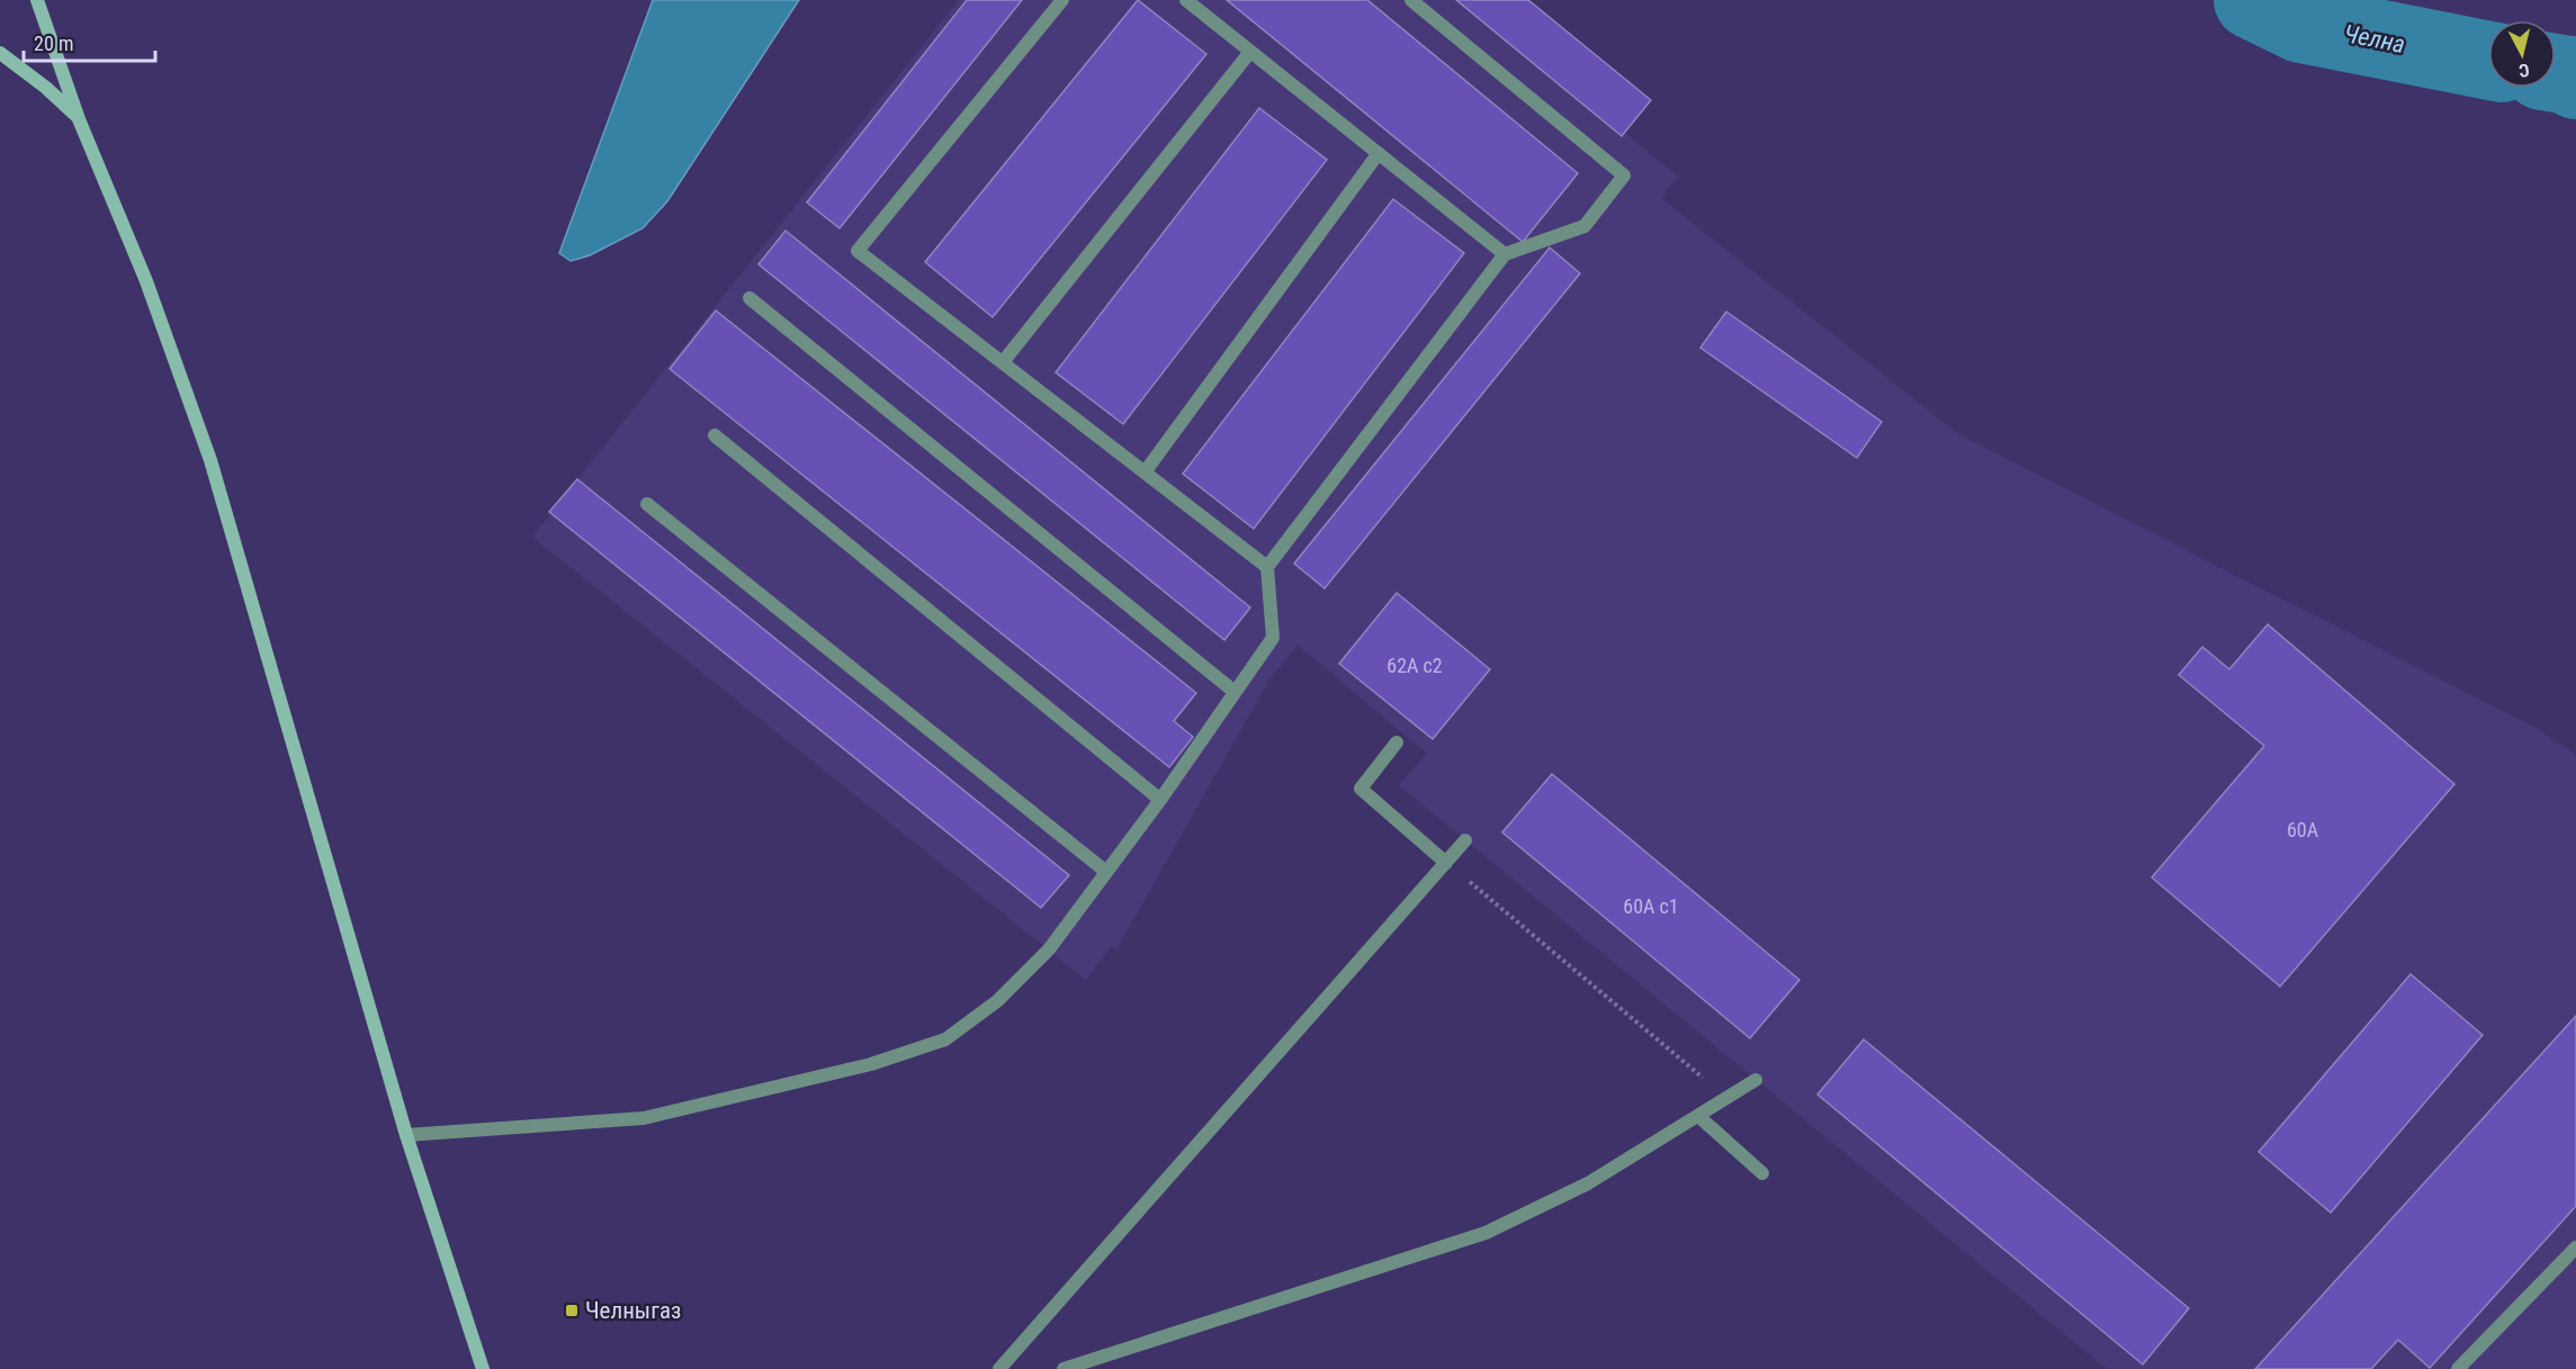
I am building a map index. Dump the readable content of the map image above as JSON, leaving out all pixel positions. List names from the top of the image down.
{
  "water": ["Челна"],
  "places": {
    "transit": ["Челныгаз"]
  },
  "house_numbers": ["62А с2", "60А", "60А с1"],
  "scale_bar": "20 m",
  "north": "bottom"
}
